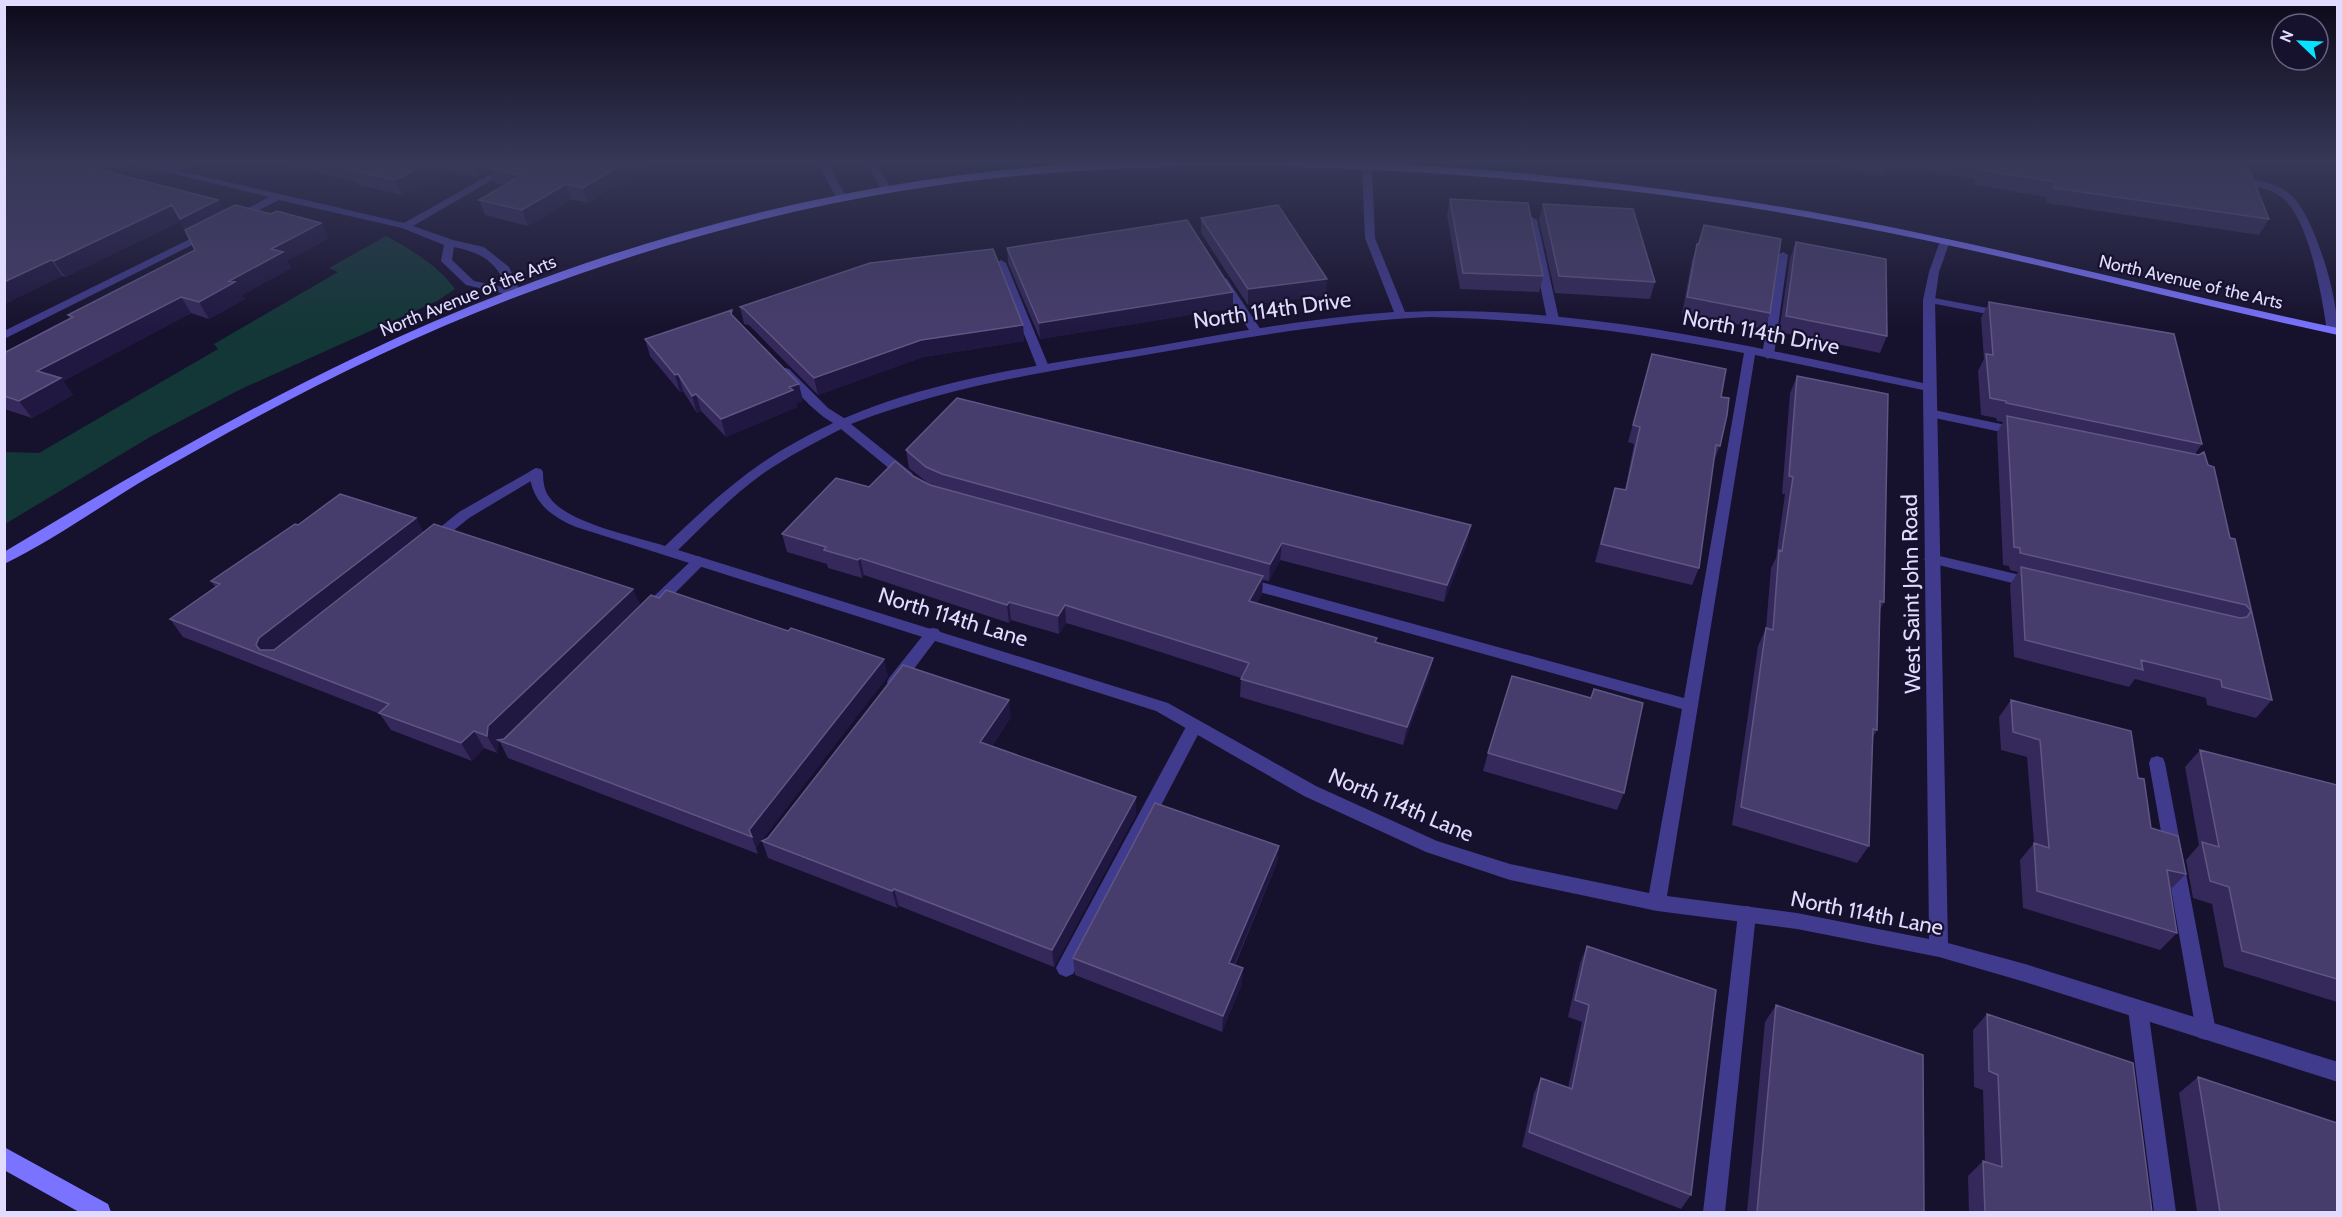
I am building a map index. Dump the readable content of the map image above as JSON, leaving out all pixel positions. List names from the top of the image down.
{
  "streets": {
    "street": [
      "North Avenue of the Arts",
      "North 114th Drive",
      "West Saint John Road",
      "North 114th Lane"
    ]
  },
  "crossings": [
    ["North Avenue of the Arts", "West Saint John Road"],
    ["North 114th Drive", "West Saint John Road"],
    ["North 114th Drive", "North 114th Lane"],
    ["West Saint John Road", "North 114th Lane"]
  ],
  "north": "top left"
}
